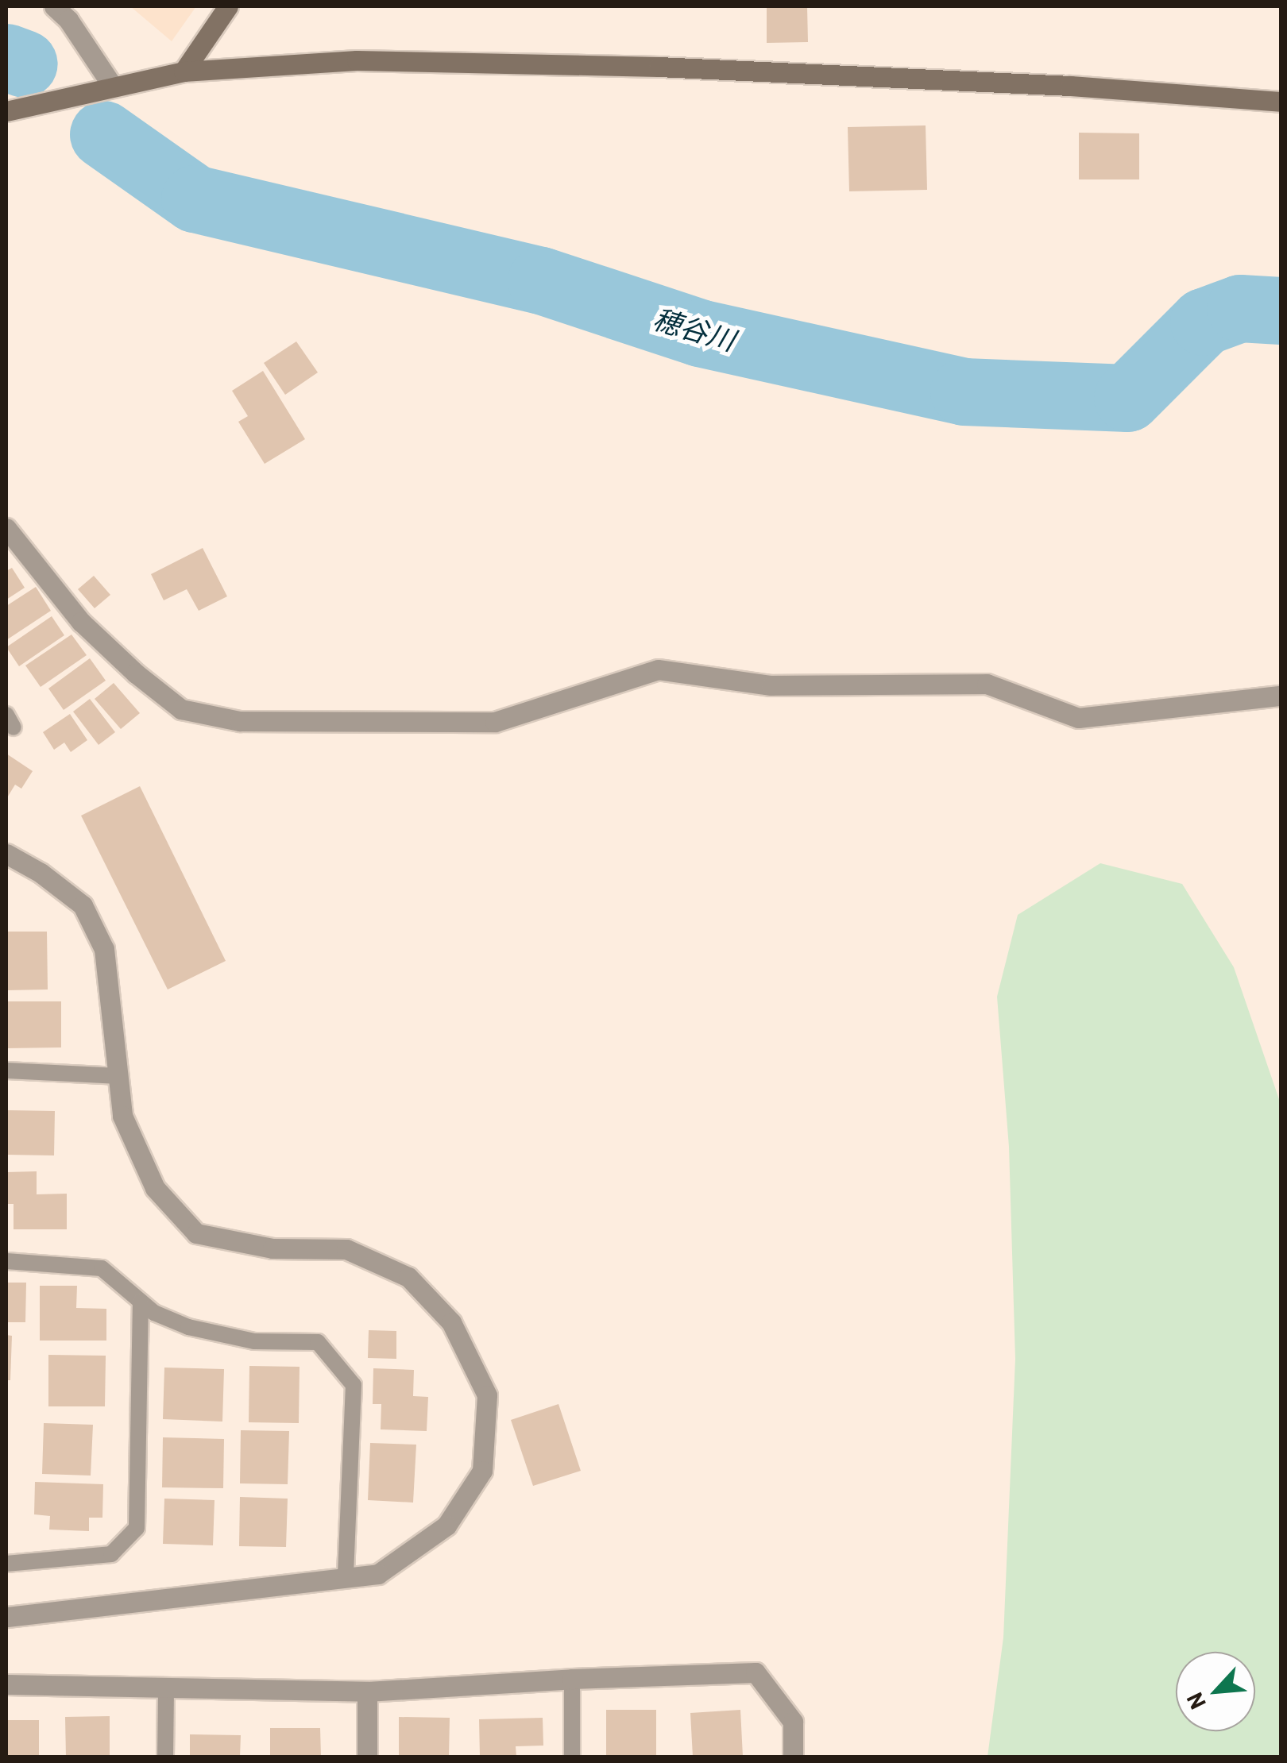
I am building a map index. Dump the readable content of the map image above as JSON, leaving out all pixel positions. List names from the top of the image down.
{
  "water": ["穂谷川"],
  "north": "bottom left"
}
